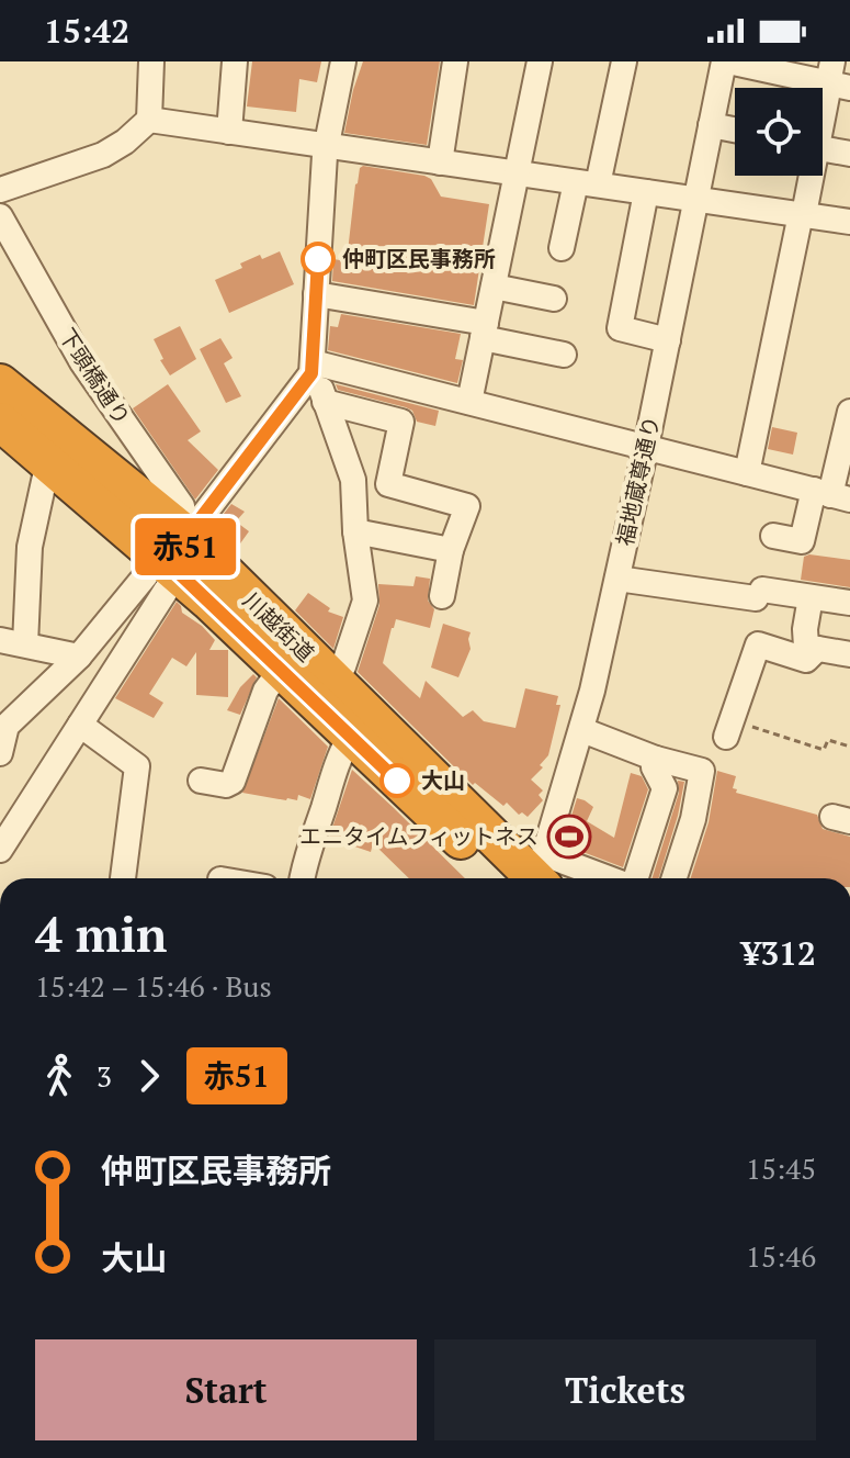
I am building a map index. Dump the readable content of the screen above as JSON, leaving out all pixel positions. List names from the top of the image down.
{
  "streets": {
    "highway": ["川越街道"],
    "street": ["下頭橋通り", "福地蔵尊通り"]
  },
  "crossings": [
    ["下頭橋通り", "川越街道"],
    ["福地蔵尊通り", "川越街道"]
  ],
  "places": {
    "other": ["仲町区民事務所", "大山"],
    "sports": ["エニタイムフィットネス"]
  },
  "lines": ["bus line 赤51"],
  "page": {
    "status": "15:42",
    "on_map": "赤51",
    "heading": ["4 min", "15:42 – 15:46 · Bus", "¥312"],
    "legs": ["3", "赤51"],
    "list": [
      {
        "name": "仲町区民事務所",
        "value": "15:45"
      },
      {
        "name": "大山",
        "value": "15:46"
      }
    ],
    "buttons": ["Start", "Tickets"]
  }
}
